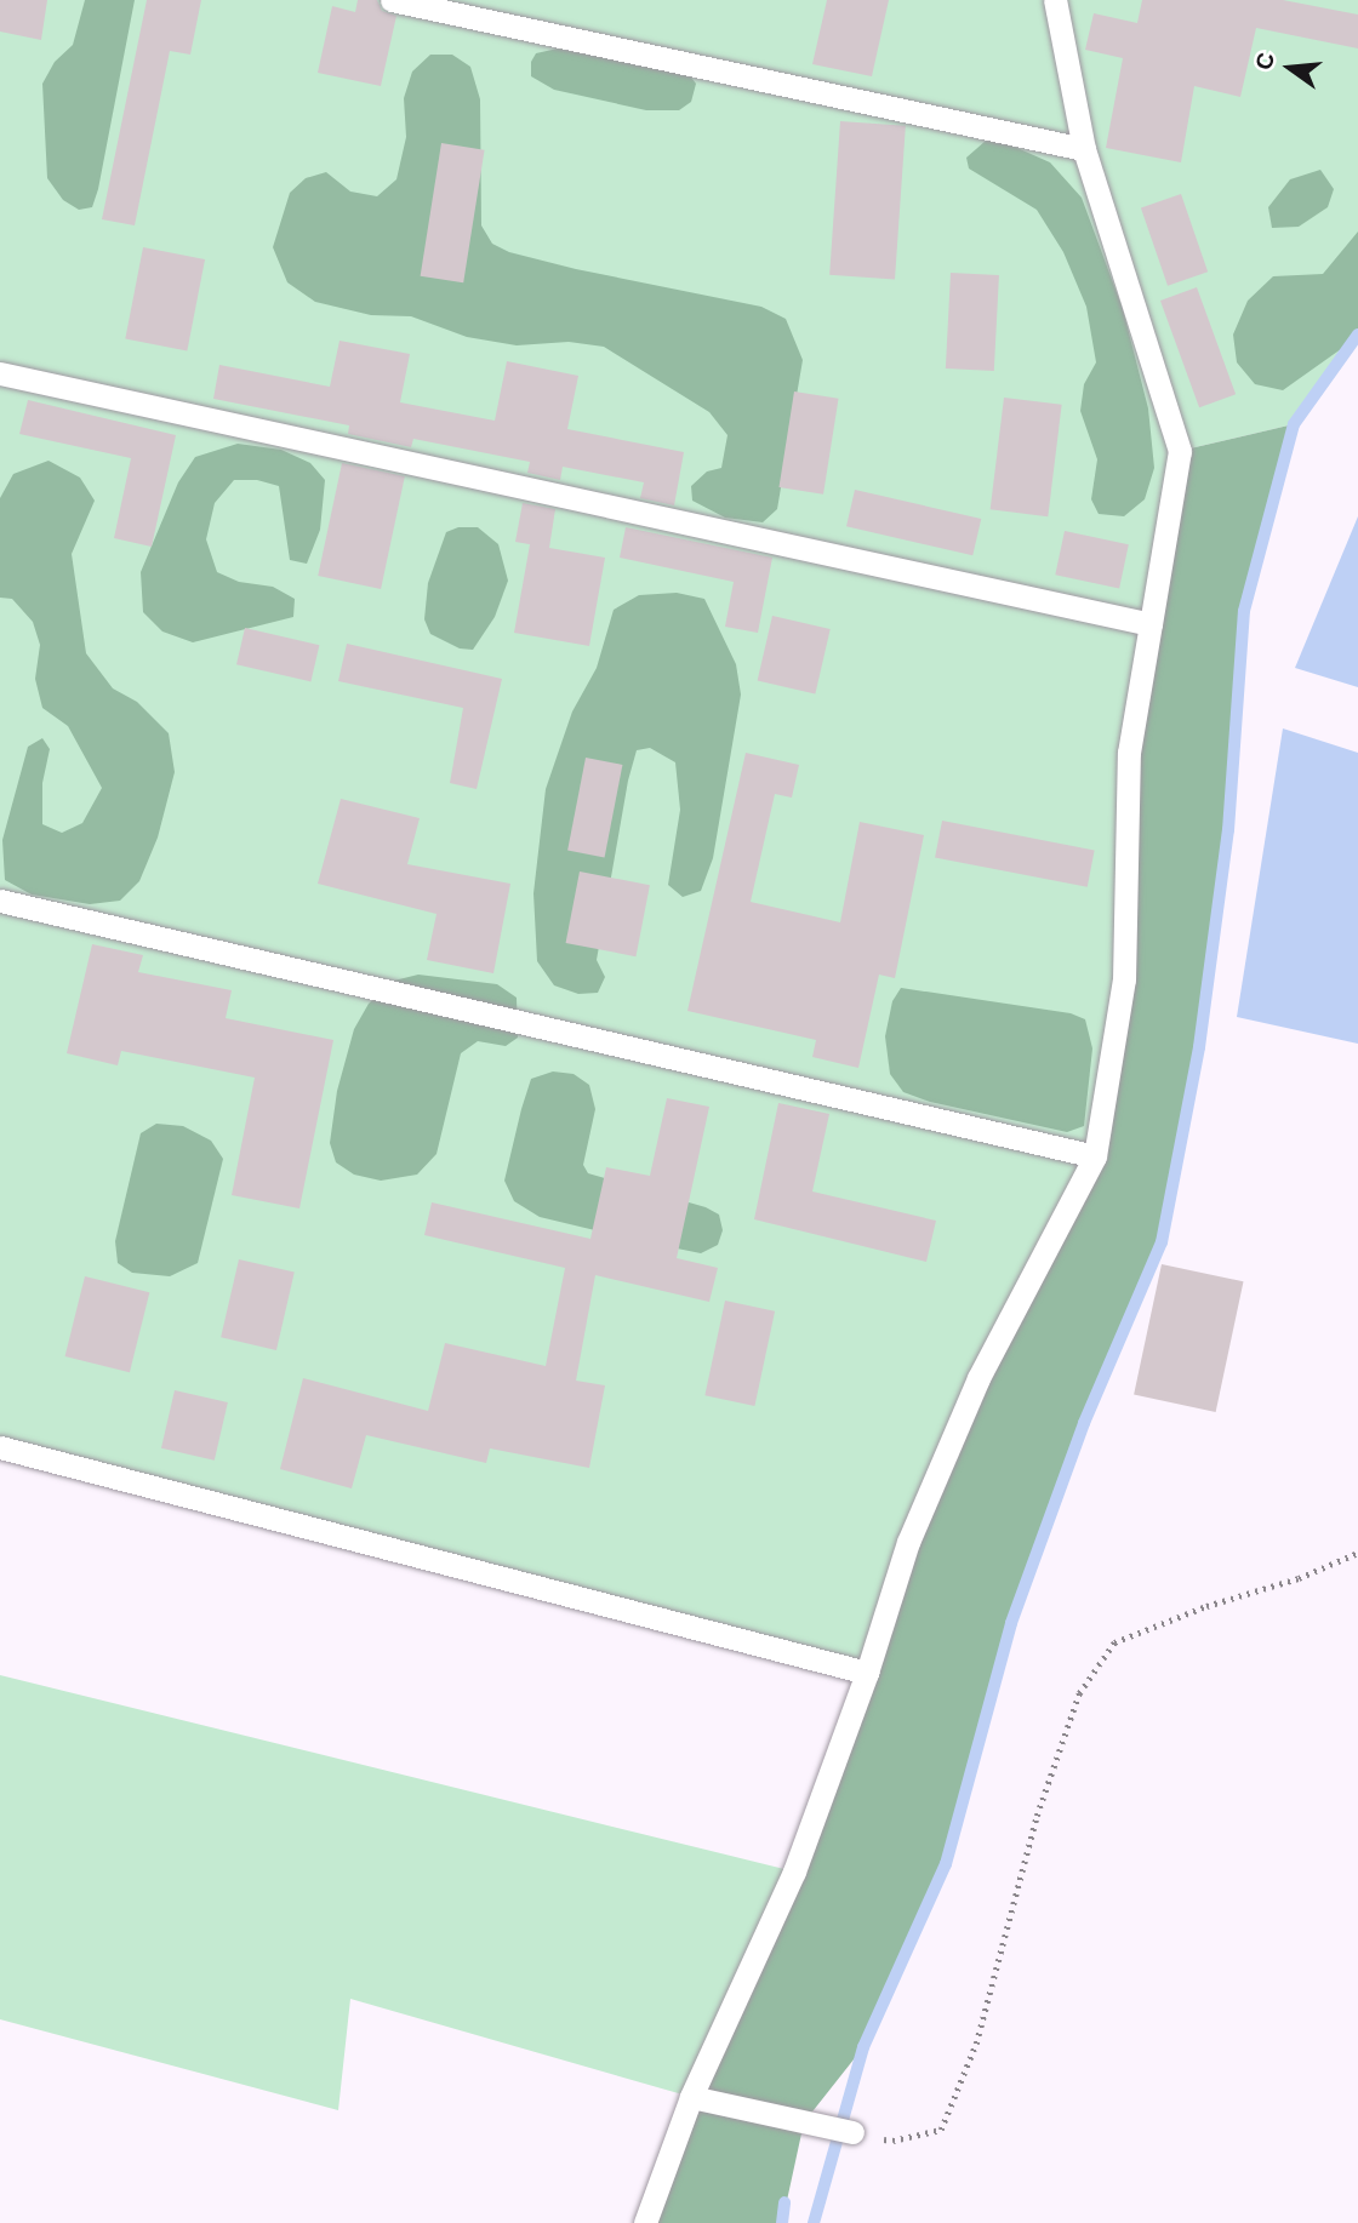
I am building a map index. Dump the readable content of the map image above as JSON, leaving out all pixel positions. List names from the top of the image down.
{
  "north": "left"
}
